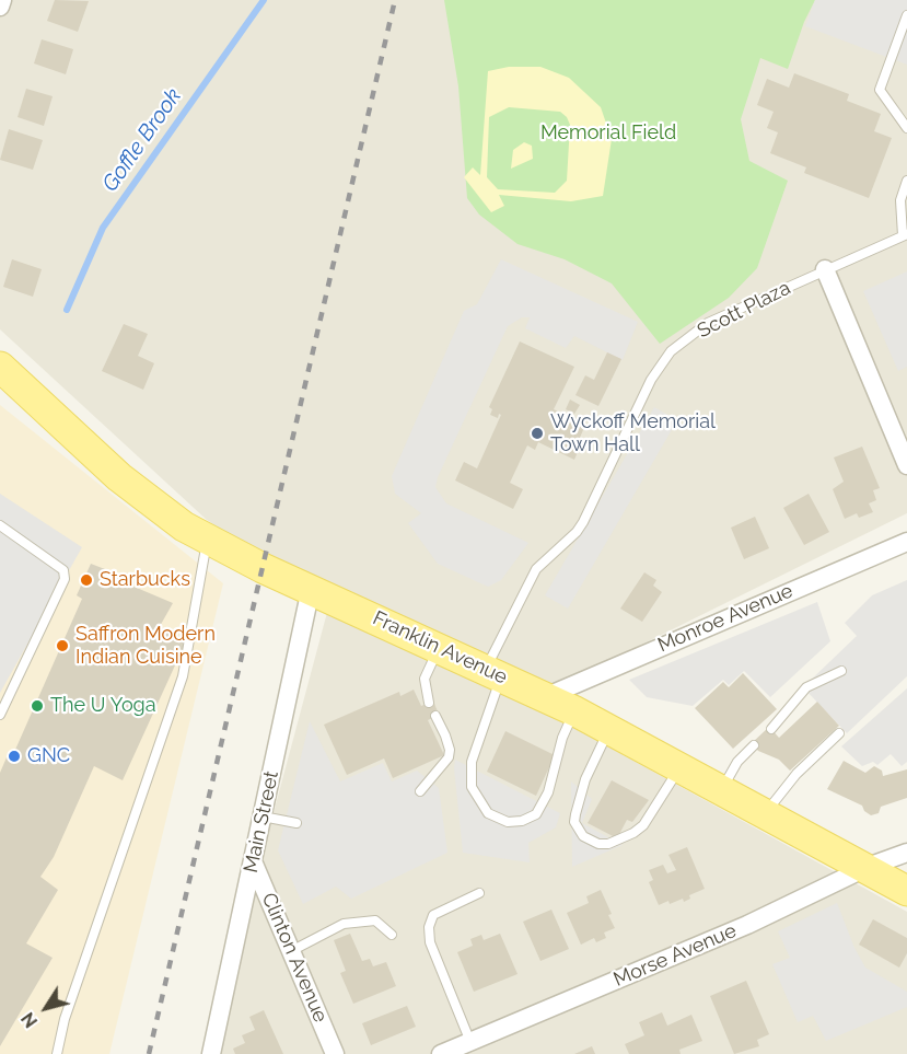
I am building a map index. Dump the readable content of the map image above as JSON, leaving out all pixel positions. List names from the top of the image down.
{
  "streets": {
    "main road": ["Franklin Avenue"],
    "street": [
      "Monroe Avenue",
      "Main Street",
      "Morse Avenue",
      "Clinton Avenue"
    ],
    "lane": ["Scott Plaza"]
  },
  "crossings": [
    ["Scott Plaza", "Franklin Avenue"],
    ["Monroe Avenue", "Franklin Avenue"],
    ["Franklin Avenue", "Main Street"],
    ["Franklin Avenue", "Morse Avenue"],
    ["Main Street", "Clinton Avenue"]
  ],
  "water": ["Goffle Brook"],
  "parks": ["Memorial Field"],
  "places": [
    "Wyckoff Memorial Town Hall",
    "Starbucks",
    "Saffron Modern Indian Cuisine",
    "The U Yoga",
    "GNC"
  ],
  "north": "bottom left"
}
